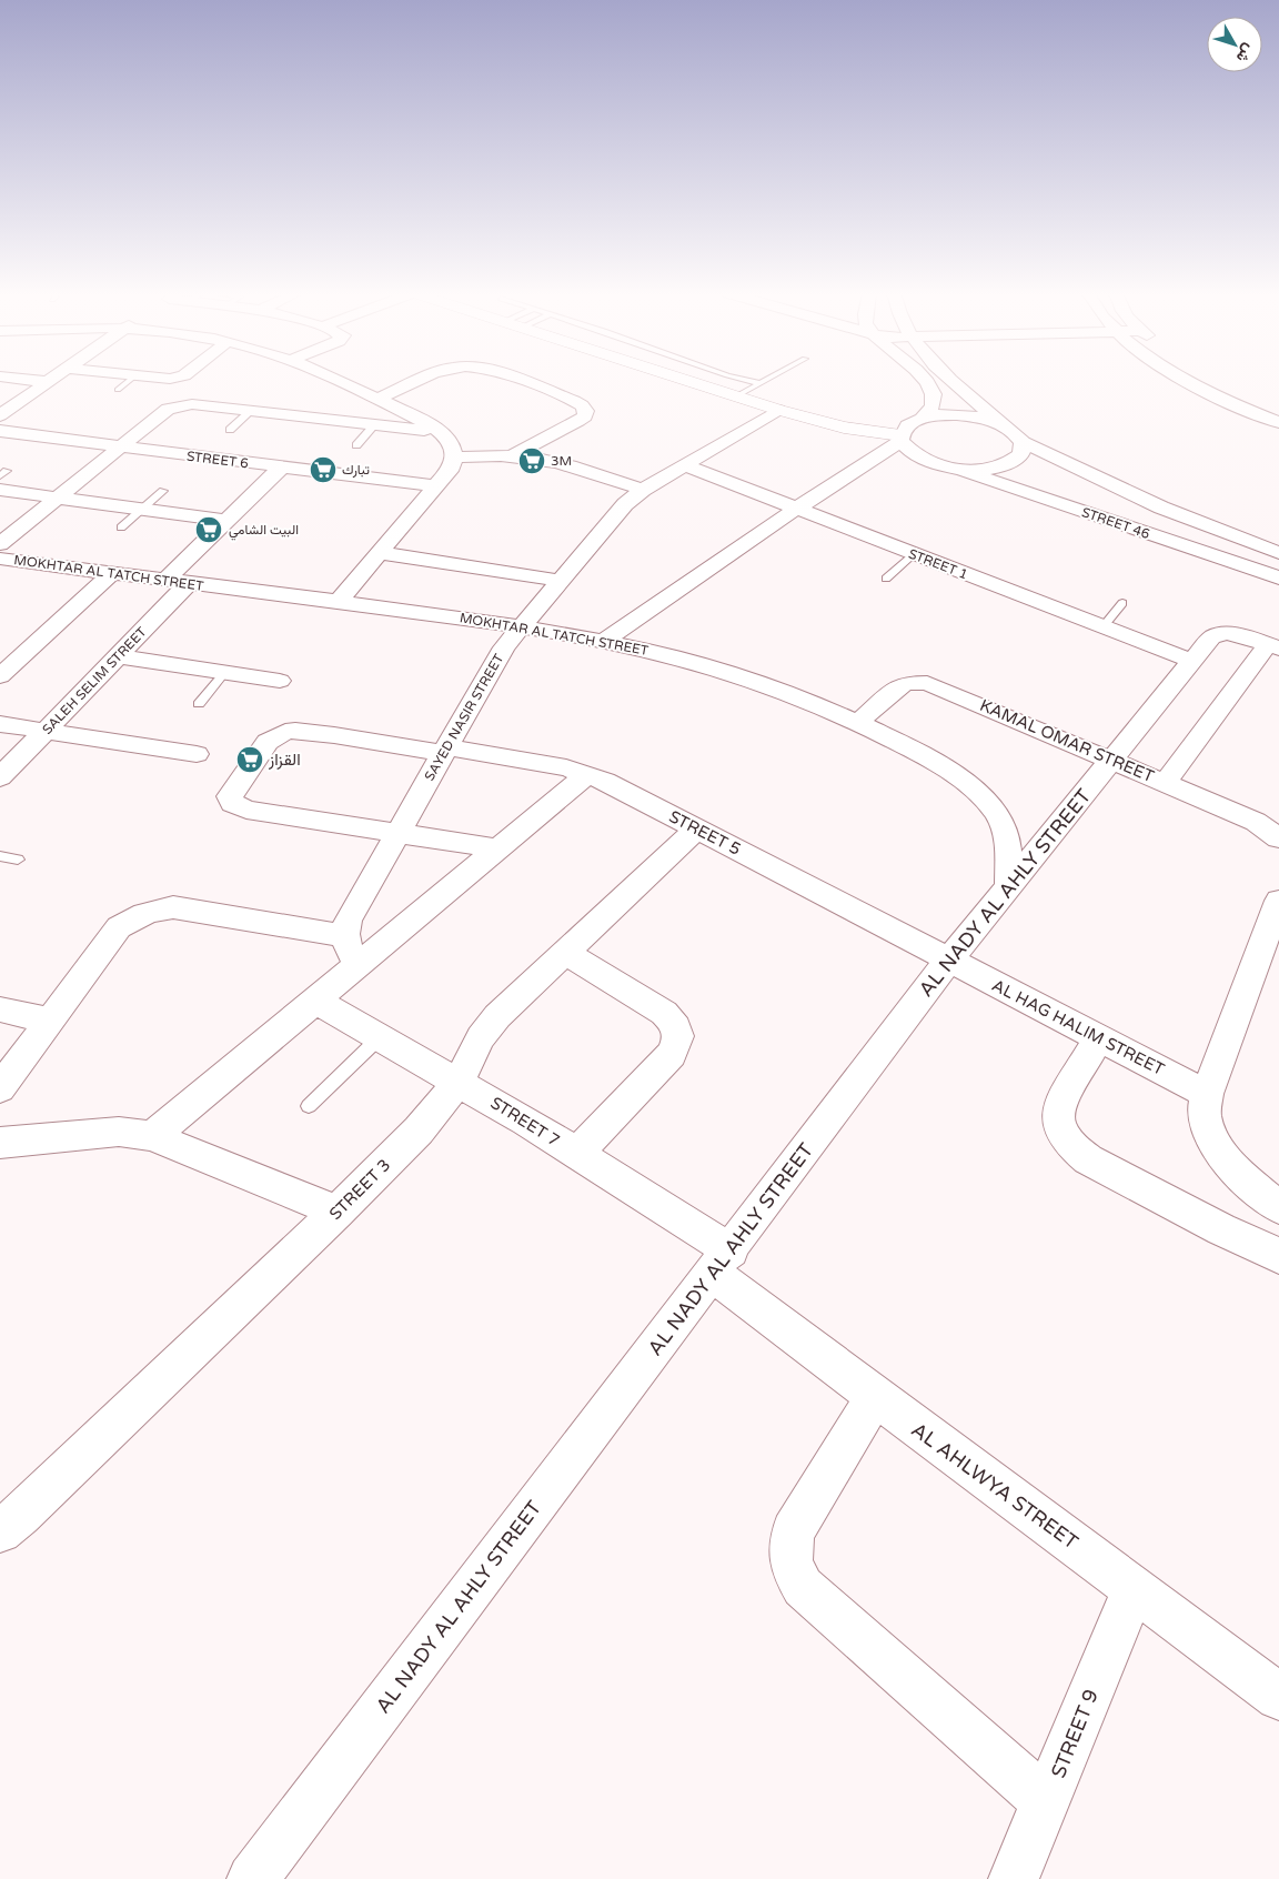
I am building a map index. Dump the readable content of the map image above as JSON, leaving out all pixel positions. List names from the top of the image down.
{
  "streets": {
    "street": [
      "STREET 6",
      "STREET 46",
      "STREET 1",
      "MOKHTAR AL TATCH STREET",
      "SALEH SELIM STREET",
      "SAYED NASIR STREET",
      "KAMAL OMAR STREET",
      "STREET 5",
      "AL NADY AL AHLY STREET",
      "AL HAG HALIM STREET",
      "STREET 7",
      "STREET 3",
      "AL AHLWYA STREET",
      "STREET 9"
    ]
  },
  "crossings": [
    ["STREET 1", "SAYED NASIR STREET"],
    ["STREET 1", "AL NADY AL AHLY STREET"],
    ["MOKHTAR AL TATCH STREET", "SALEH SELIM STREET"],
    ["MOKHTAR AL TATCH STREET", "SAYED NASIR STREET"],
    ["MOKHTAR AL TATCH STREET", "KAMAL OMAR STREET"],
    ["MOKHTAR AL TATCH STREET", "AL NADY AL AHLY STREET"],
    ["SAYED NASIR STREET", "STREET 5"],
    ["KAMAL OMAR STREET", "AL NADY AL AHLY STREET"],
    ["STREET 5", "AL NADY AL AHLY STREET"],
    ["STREET 5", "AL HAG HALIM STREET"],
    ["STREET 5", "STREET 3"],
    ["AL NADY AL AHLY STREET", "AL HAG HALIM STREET"],
    ["AL NADY AL AHLY STREET", "STREET 7"],
    ["AL NADY AL AHLY STREET", "AL AHLWYA STREET"],
    ["STREET 7", "STREET 3"],
    ["STREET 7", "AL AHLWYA STREET"],
    ["AL AHLWYA STREET", "STREET 9"]
  ],
  "places": {
    "supermarket": [
      "3M",
      "تبارك",
      "البيت الشامي",
      "القزاز"
    ]
  },
  "north": "bottom right"
}
